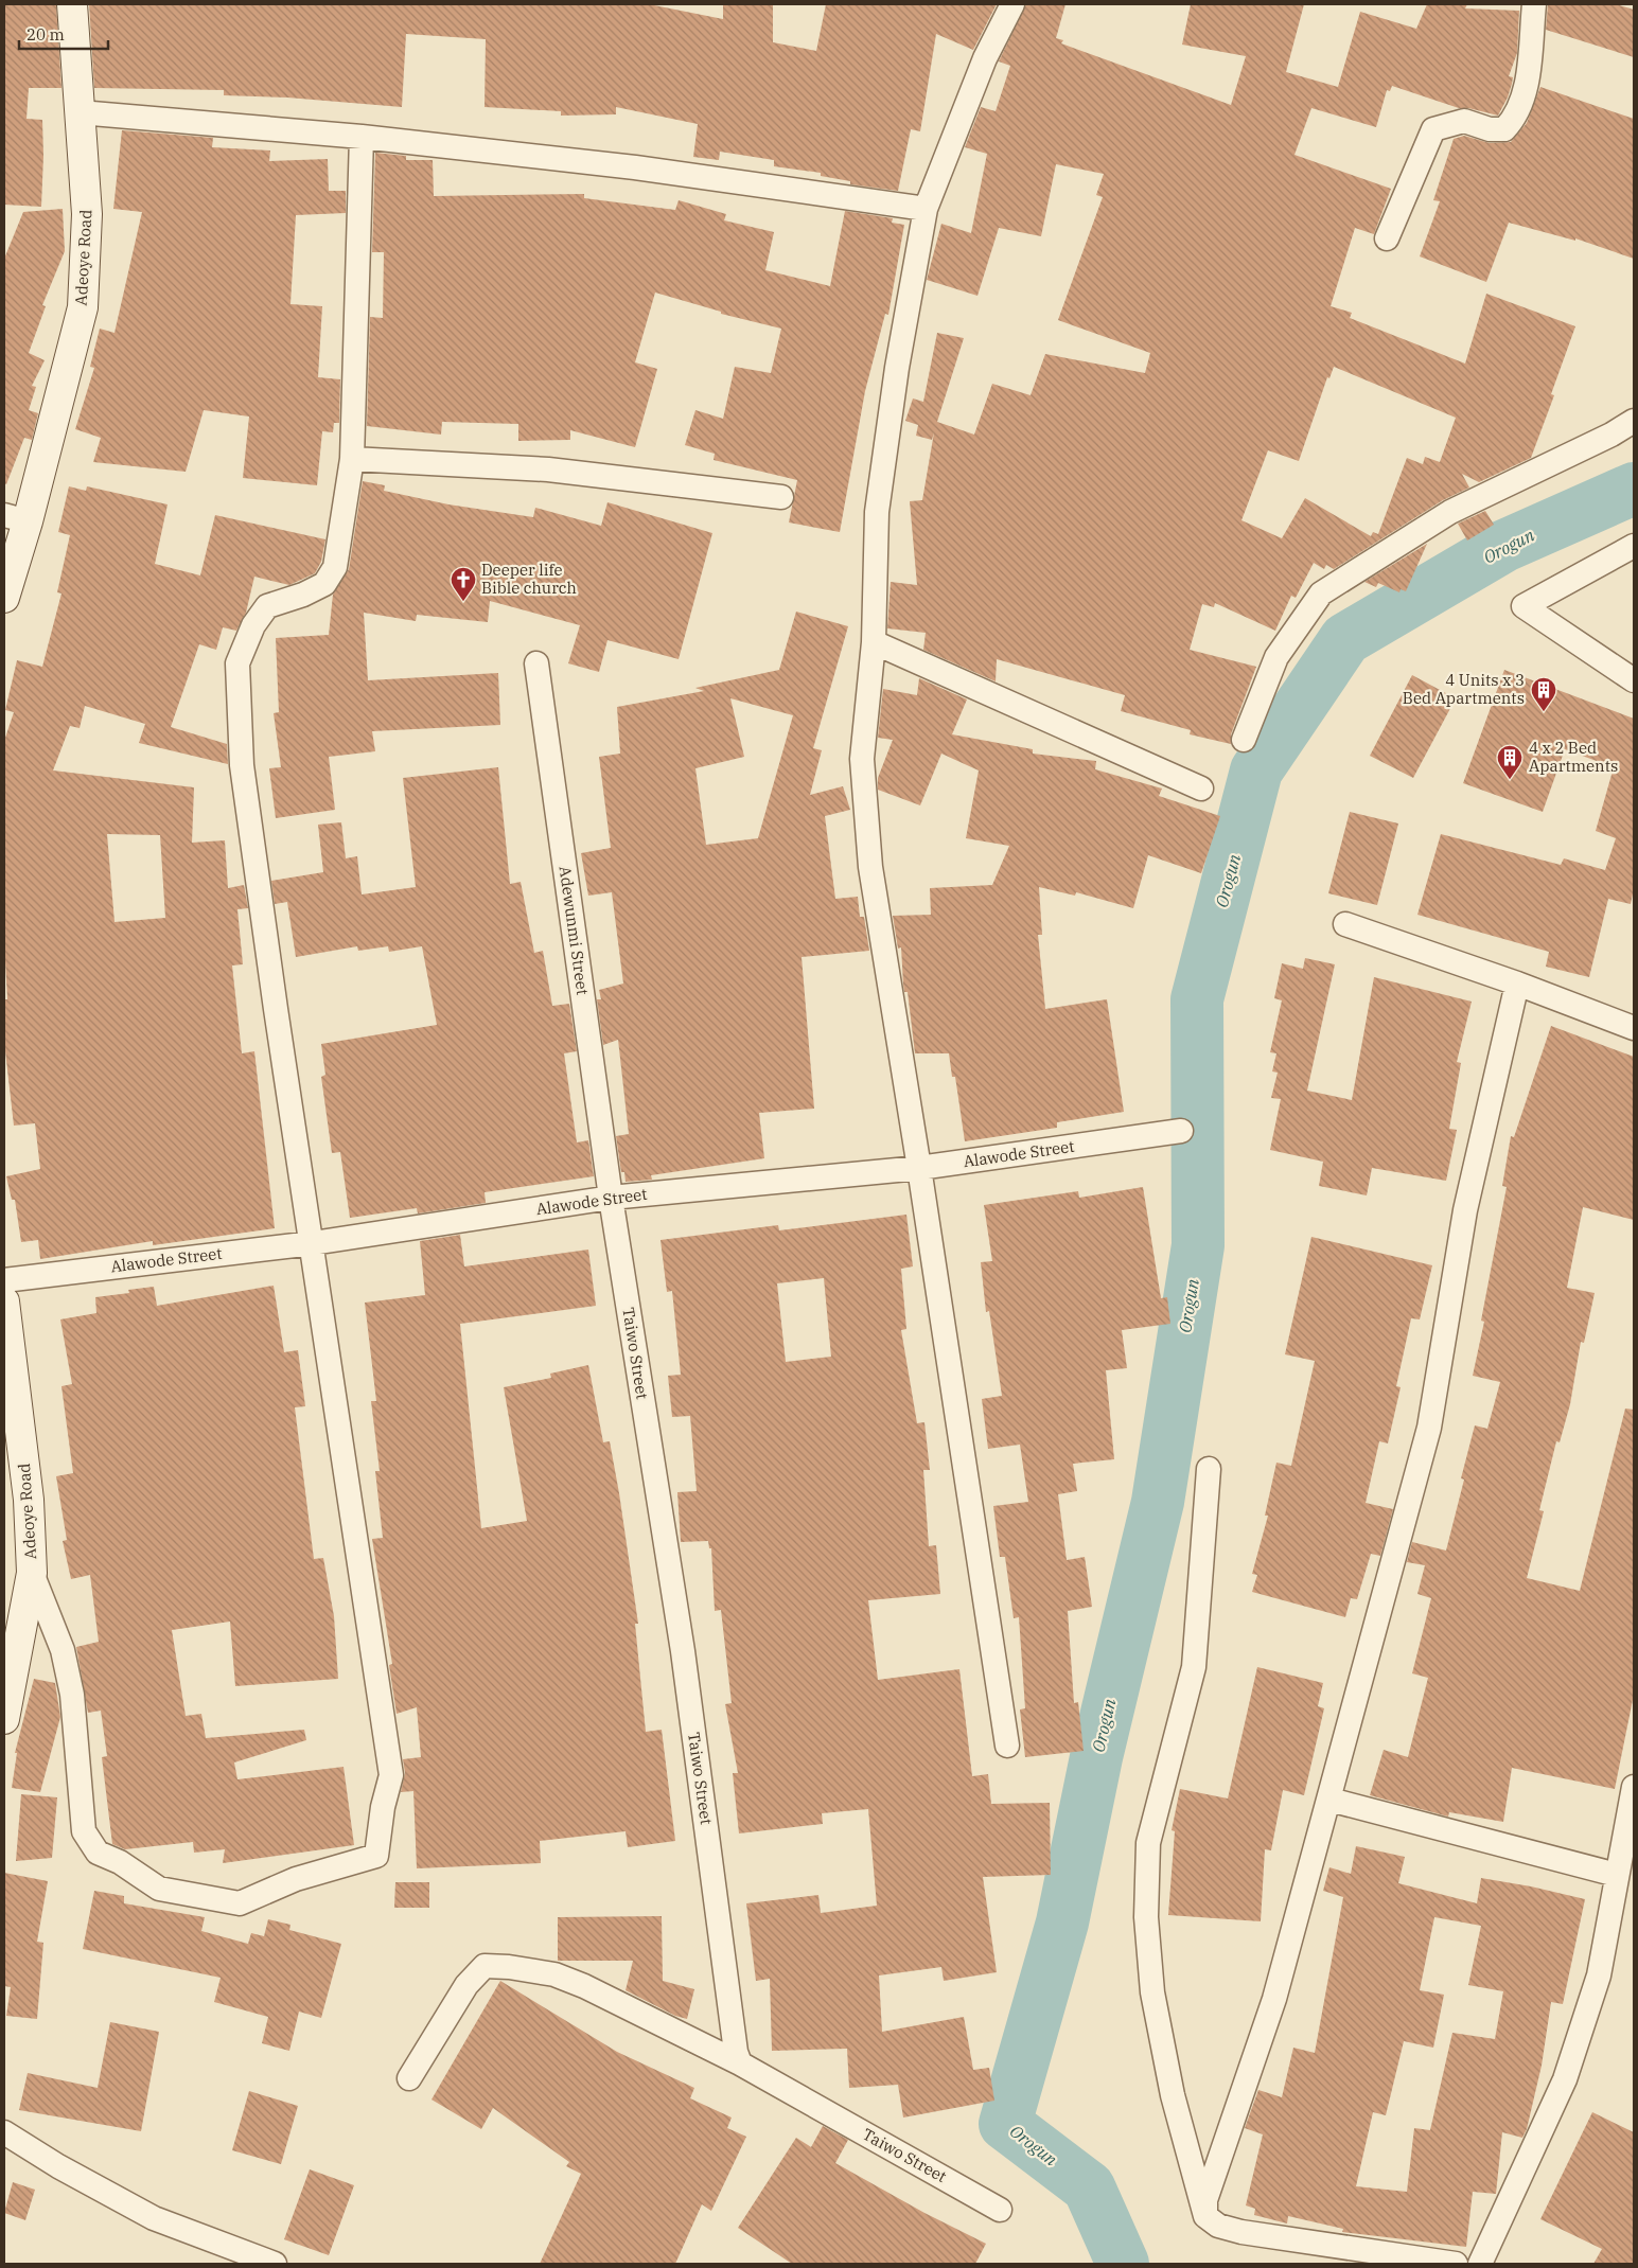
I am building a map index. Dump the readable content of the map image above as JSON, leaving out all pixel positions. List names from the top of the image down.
{
  "streets": {
    "street": [
      "Adeoye Road",
      "Adewunmi Street",
      "Alawode Street",
      "Taiwo Street"
    ]
  },
  "crossings": [
    ["Adewunmi Street", "Alawode Street"],
    ["Adewunmi Street", "Taiwo Street"],
    ["Alawode Street", "Taiwo Street"]
  ],
  "water": ["Orogun"],
  "places": {
    "church": ["Deeper life Bible church"],
    "building": ["4 Units x 3 Bed Apartments", "4 x 2 Bed Apartments"]
  },
  "scale_bar": "20 m"
}
